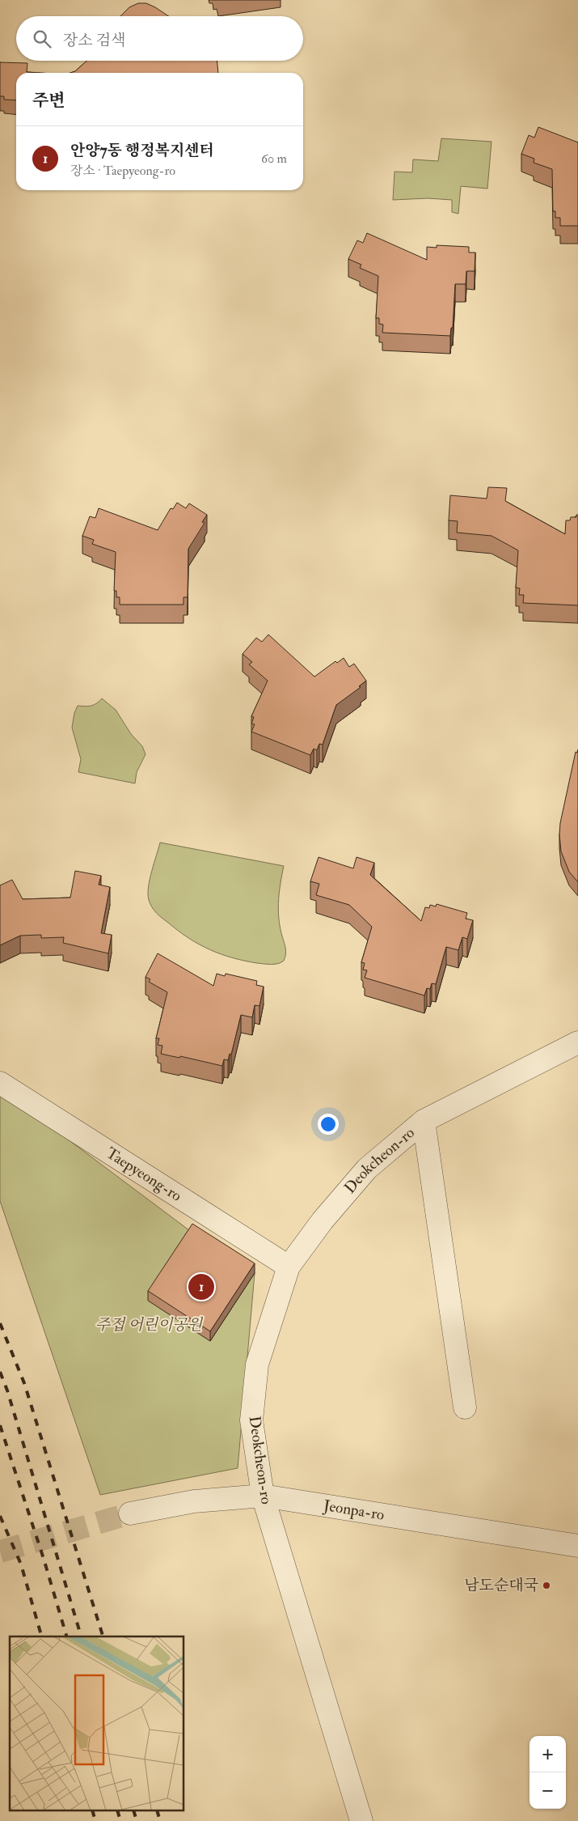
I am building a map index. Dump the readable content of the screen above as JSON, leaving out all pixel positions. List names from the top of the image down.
{
  "streets": {
    "street": ["Deokcheon-ro", "Taepyeong-ro", "Jeonpa-ro"]
  },
  "crossings": [
    ["Deokcheon-ro", "Taepyeong-ro"],
    ["Deokcheon-ro", "Jeonpa-ro"]
  ],
  "parks": ["주접 어린이공원"],
  "places": ["남도순대국"],
  "page": {
    "search": "장소 검색",
    "heading": "주변",
    "list": [
      {
        "mark": "1",
        "name": "안양7동 행정복지센터",
        "note": "장소 · Taepyeong-ro",
        "value": "60 m"
      }
    ],
    "pins": "1",
    "map_buttons": ["+", "−"]
  }
}
